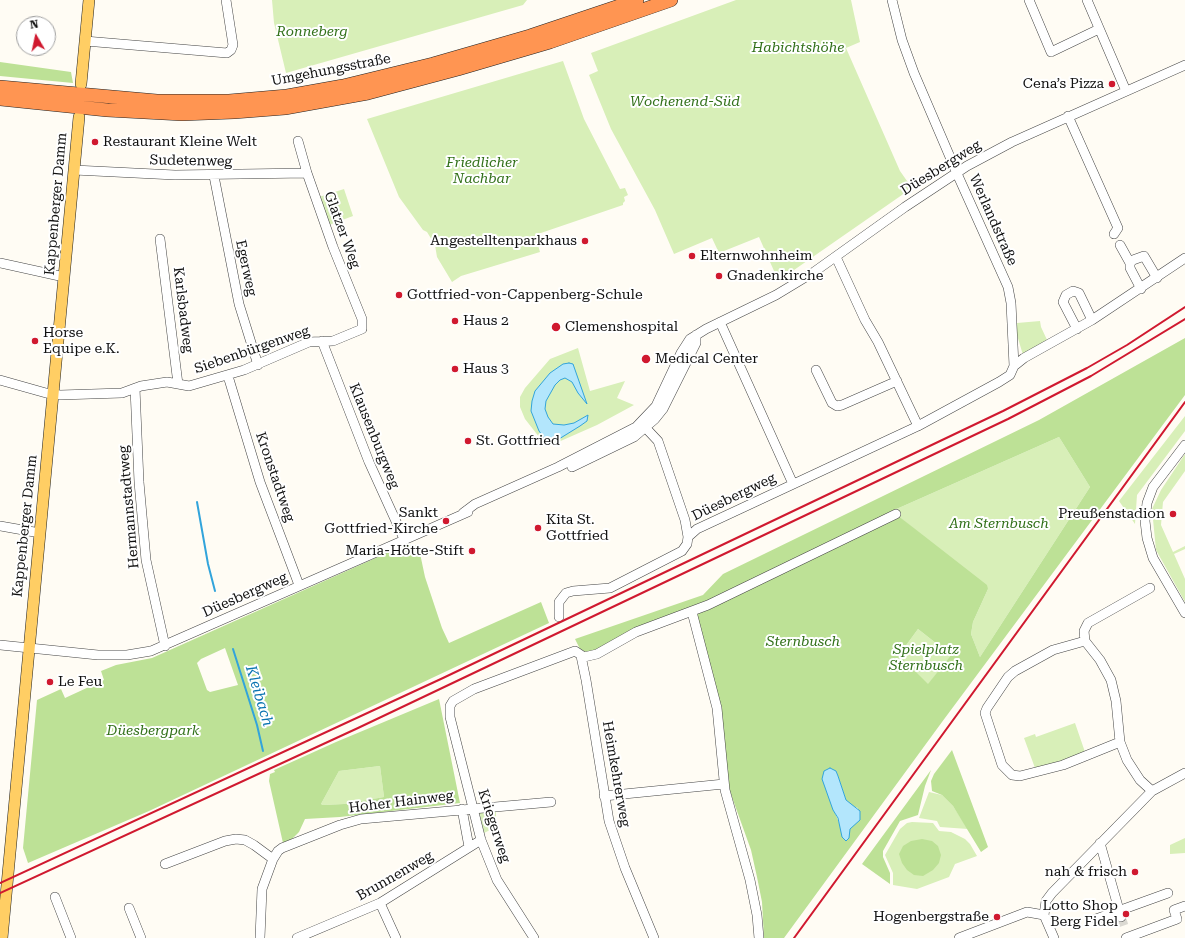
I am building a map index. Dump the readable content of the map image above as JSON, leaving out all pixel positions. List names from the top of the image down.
{
  "streets": {
    "highway": ["Umgehungsstraße"],
    "main road": ["Kappenberger Damm"],
    "street": [
      "Sudetenweg",
      "Düesbergweg",
      "Werlandstraße",
      "Glatzer Weg",
      "Egerweg",
      "Karlsbadweg",
      "Siebenbürgenweg",
      "Klausenburgweg",
      "Kronstadtweg",
      "Hermannstadtweg",
      "Heimkehrerweg",
      "Hoher Hainweg",
      "Kriegerweg",
      "Brunnenweg"
    ]
  },
  "crossings": [
    ["Sudetenweg", "Kappenberger Damm"],
    ["Sudetenweg", "Glatzer Weg"],
    ["Sudetenweg", "Egerweg"],
    ["Düesbergweg", "Kappenberger Damm"],
    ["Düesbergweg", "Werlandstraße"],
    ["Düesbergweg", "Klausenburgweg"],
    ["Düesbergweg", "Kronstadtweg"],
    ["Düesbergweg", "Hermannstadtweg"],
    ["Kappenberger Damm", "Siebenbürgenweg"],
    ["Glatzer Weg", "Siebenbürgenweg"],
    ["Egerweg", "Siebenbürgenweg"],
    ["Karlsbadweg", "Siebenbürgenweg"],
    ["Siebenbürgenweg", "Klausenburgweg"],
    ["Siebenbürgenweg", "Kronstadtweg"],
    ["Siebenbürgenweg", "Hermannstadtweg"],
    ["Heimkehrerweg", "Kriegerweg"],
    ["Hoher Hainweg", "Kriegerweg"],
    ["Kriegerweg", "Brunnenweg"]
  ],
  "water": ["Kleibach"],
  "parks": [
    "Ronneberg",
    "Habichtshöhe",
    "Wochenend-Süd",
    "Friedlicher Nachbar",
    "Am Sternbusch",
    "Sternbusch",
    "Spielplatz Sternbusch",
    "Düesbergpark"
  ],
  "places": [
    "Cena’s Pizza",
    "Restaurant Kleine Welt",
    "Angestelltenparkhaus",
    "Elternwohnheim",
    "Gnadenkirche",
    "Gottfried-von-Cappenberg-Schule",
    "Haus 2",
    "Clemenshospital",
    "Horse Equipe e.K.",
    "Medical Center",
    "Haus 3",
    "St. Gottfried",
    "Preußenstadion",
    "Sankt Gottfried-Kirche",
    "Kita St. Gottfried",
    "Maria-Hötte-Stift",
    "Le Feu",
    "nah & frisch",
    "Lotto Shop Berg Fidel",
    "Hogenbergstraße"
  ],
  "north": "top"
}
